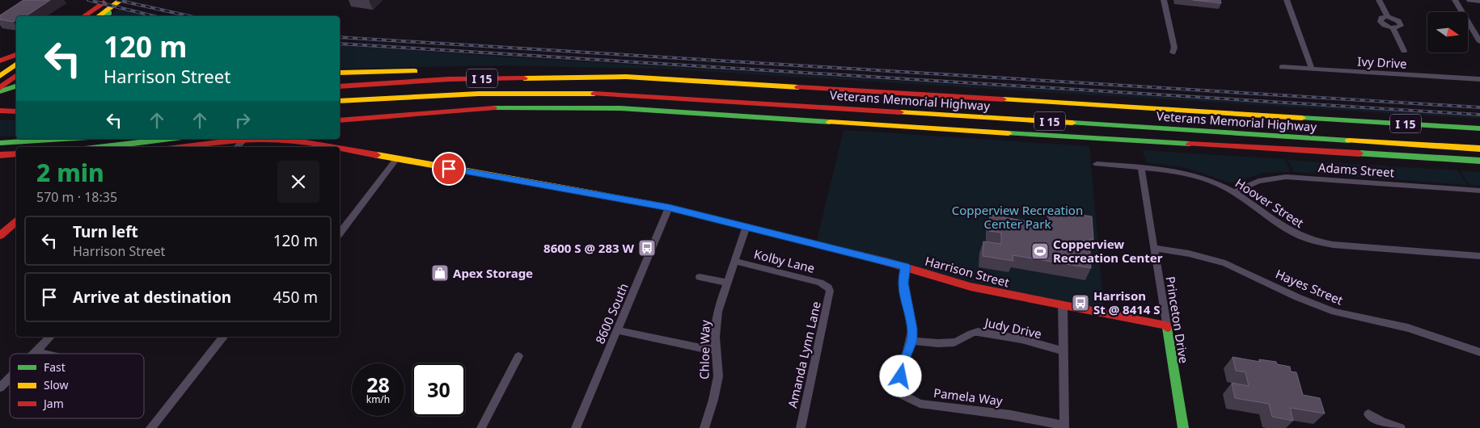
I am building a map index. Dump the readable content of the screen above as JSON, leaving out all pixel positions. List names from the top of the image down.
{
  "streets": {
    "main road": [
      "I 15",
      "Veterans Memorial Highway",
      "Harrison Street",
      "Princeton Drive"
    ],
    "street": [
      "Ivy Drive",
      "Adams Street",
      "Hoover Street",
      "Kolby Lane",
      "Hayes Street",
      "8600 South",
      "Judy Drive",
      "Chloe Way",
      "Amanda Lynn Lane",
      "Pamela Way"
    ]
  },
  "crossings": [
    ["Adams Street", "Hoover Street"],
    ["Hoover Street", "Princeton Drive"],
    ["Kolby Lane", "Chloe Way"],
    ["Kolby Lane", "Amanda Lynn Lane"],
    ["Harrison Street", "8600 South"],
    ["Harrison Street", "Princeton Drive"],
    ["Harrison Street", "Chloe Way"],
    ["Harrison Street", "Pamela Way"],
    ["Hayes Street", "Princeton Drive"],
    ["Judy Drive", "Pamela Way"]
  ],
  "parks": ["Copperview Recreation Center Park"],
  "places": {
    "bus stop": ["8600 S @ 283 W", "Harrison St @ 8414 S"],
    "sports": ["Copperview Recreation Center"],
    "shop": ["Apex Storage"]
  },
  "legend": ["Fast", "Slow", "Jam"],
  "north": "right",
  "page": {
    "turn": ["120 m", "Harrison Street"],
    "heading": ["2 min", "570 m · 18:35"],
    "list": [
      {
        "name": "Turn left",
        "note": "Harrison Street",
        "value": "120 m"
      },
      {
        "name": "Arrive at destination",
        "value": "450 m"
      }
    ],
    "speed": "28 km/h",
    "limit": "30"
  }
}
